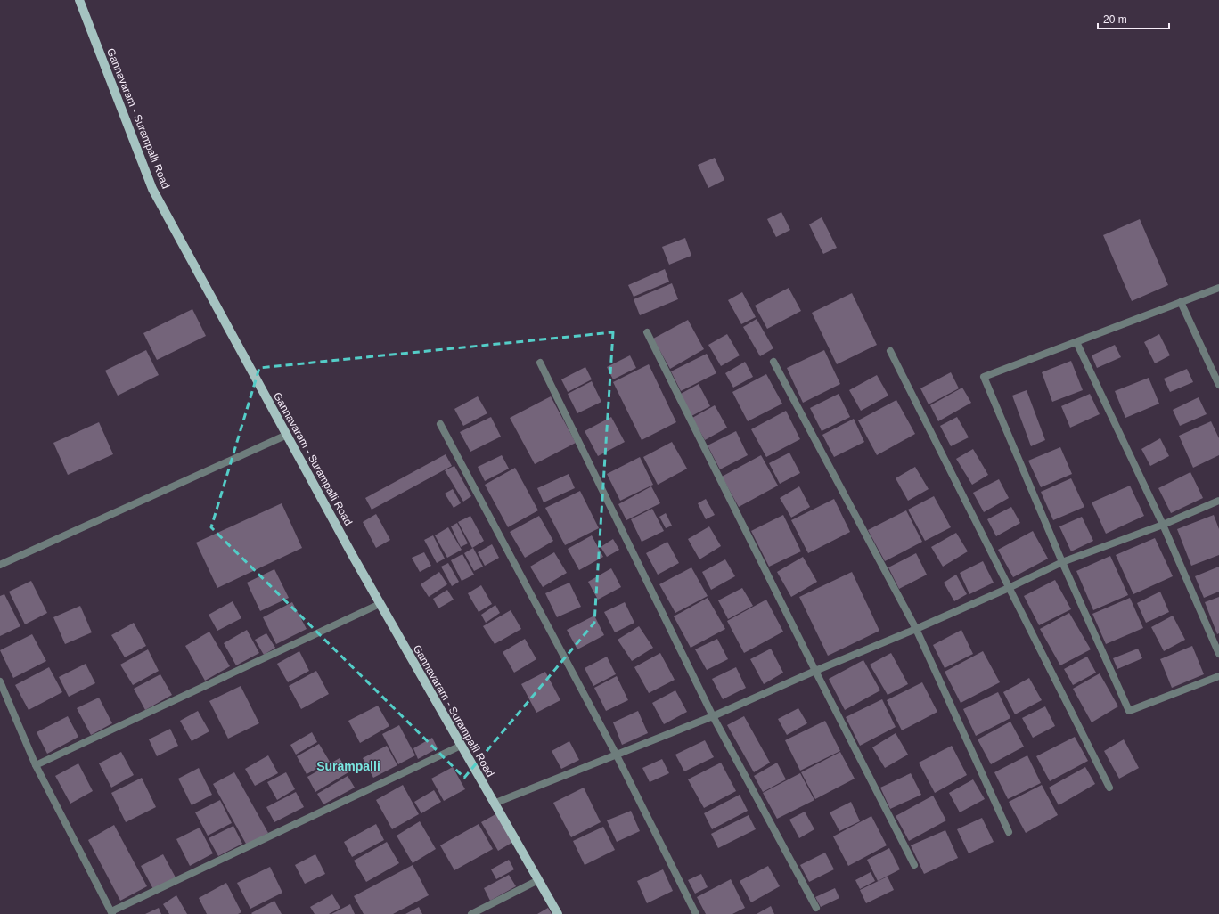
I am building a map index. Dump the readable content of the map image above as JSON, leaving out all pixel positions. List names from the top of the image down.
{
  "streets": {
    "main road": ["Gannavaram - Surampalli Road"]
  },
  "districts": ["Surampalli"],
  "scale_bar": "20 m"
}
